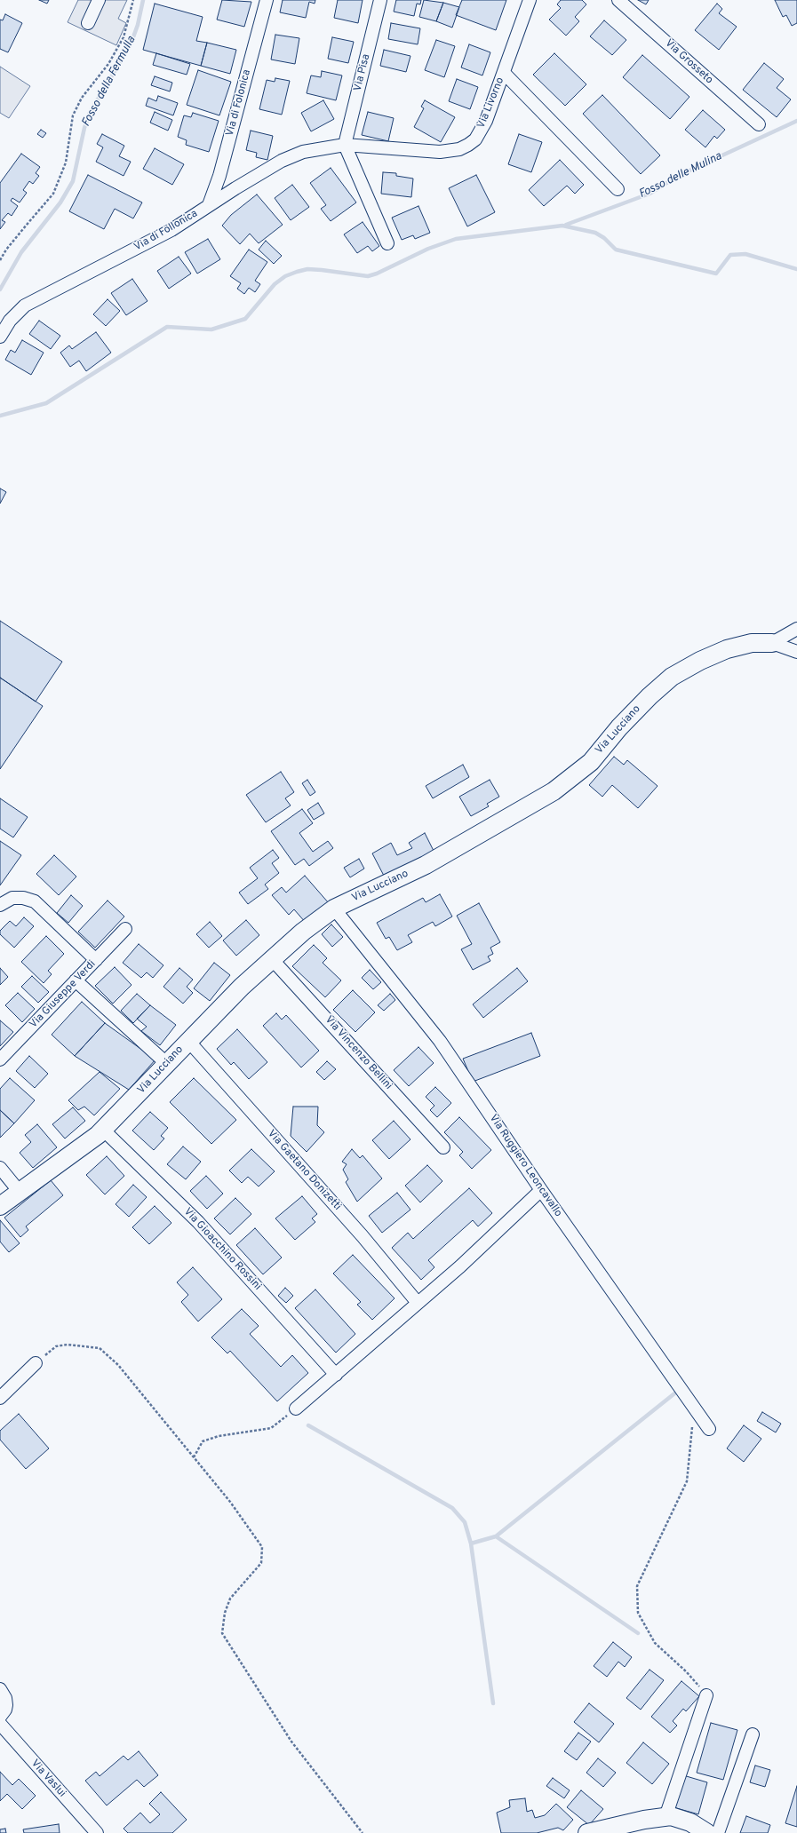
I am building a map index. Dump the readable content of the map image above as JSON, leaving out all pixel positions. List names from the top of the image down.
{
  "streets": {
    "street": [
      "Via Grosseto",
      "Via Pisa",
      "Via di Folonica",
      "Via Livorno",
      "Via di Follonica",
      "Via Lucciano",
      "Via Giuseppe Verdi",
      "Via Vincenzo Bellini",
      "Via Ruggiero Leoncavallo",
      "Via Gaetano Donizetti",
      "Via Gioacchino Rossini",
      "Via Vaslui"
    ]
  },
  "crossings": [
    ["Via Pisa", "Via Livorno"],
    ["Via Pisa", "Via di Follonica"],
    ["Via di Folonica", "Via di Follonica"],
    ["Via Livorno", "Via di Follonica"],
    ["Via Lucciano", "Via Vincenzo Bellini"],
    ["Via Lucciano", "Via Ruggiero Leoncavallo"],
    ["Via Lucciano", "Via Gaetano Donizetti"],
    ["Via Lucciano", "Via Gioacchino Rossini"]
  ],
  "water": ["Fosso della Fermulla", "Fosso delle Mulina"]
}
